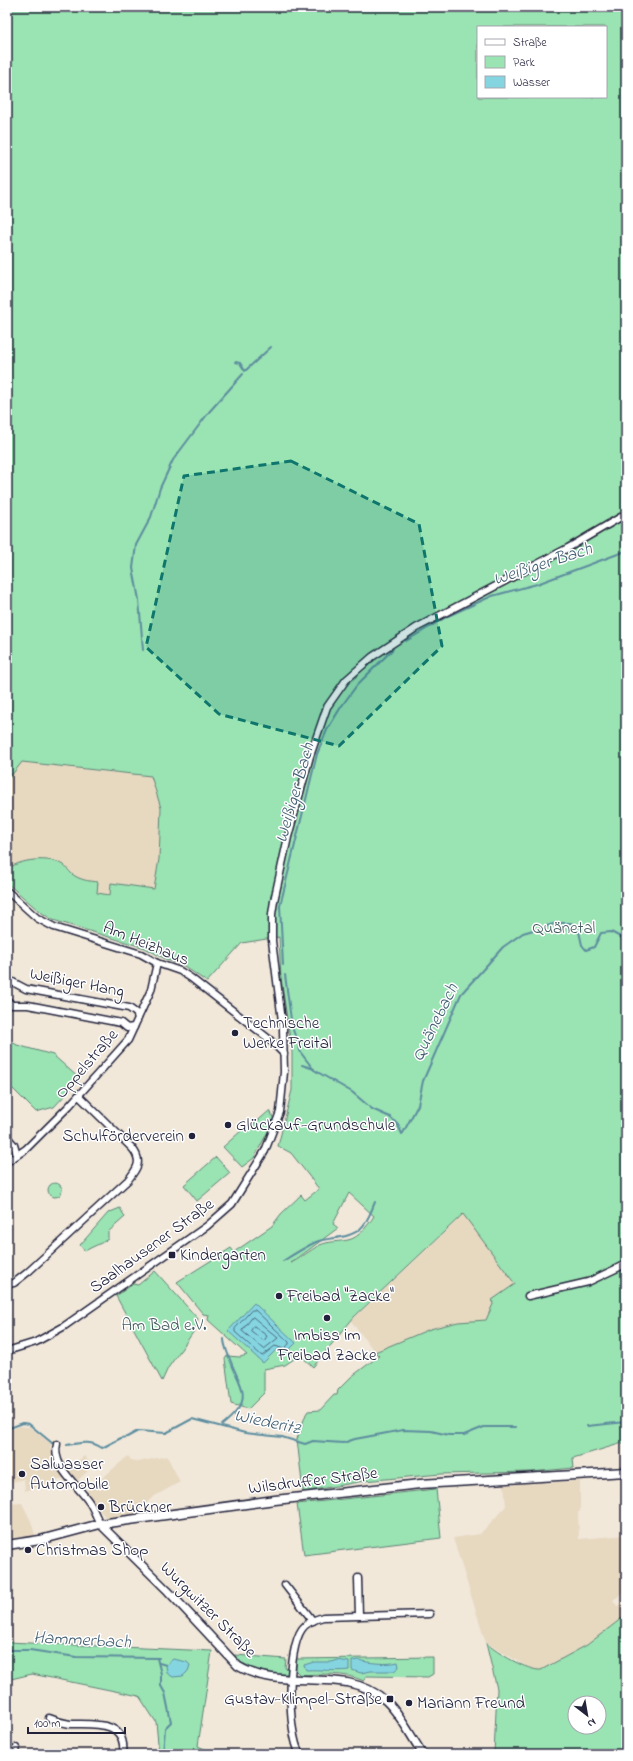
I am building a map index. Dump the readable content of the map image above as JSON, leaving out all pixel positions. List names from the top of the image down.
{
  "streets": {
    "main road": ["Wilsdruffer Straße"],
    "street": [
      "Am Heizhaus",
      "Weißiger Hang",
      "Oppelstraße",
      "Saalhausener Straße",
      "Wurgwitzer Straße"
    ]
  },
  "crossings": [
    ["Am Heizhaus", "Oppelstraße"],
    ["Am Heizhaus", "Saalhausener Straße"],
    ["Weißiger Hang", "Oppelstraße"],
    ["Wilsdruffer Straße", "Wurgwitzer Straße"]
  ],
  "water": [
    "Weißiger Bach",
    "Quänebach",
    "Wiederitz",
    "Hammerbach"
  ],
  "parks": ["Quänetal", "Am Bad e.V."],
  "places": {
    "other": [
      "Technische Werke Freital",
      "Glückauf-Grundschule",
      "Schulförderverein",
      "Freibad \"Zacke\"",
      "Imbiss im Freibad Zacke",
      "Salwasser Automobile",
      "Brückner",
      "Christmas Shop",
      "Mariann Freund"
    ],
    "transit": ["Kindergarten", "Gustav-Klimpel-Straße"]
  },
  "legend": ["Straße", "Park", "Wasser"],
  "scale_bar": "100 m",
  "north": "bottom right"
}
